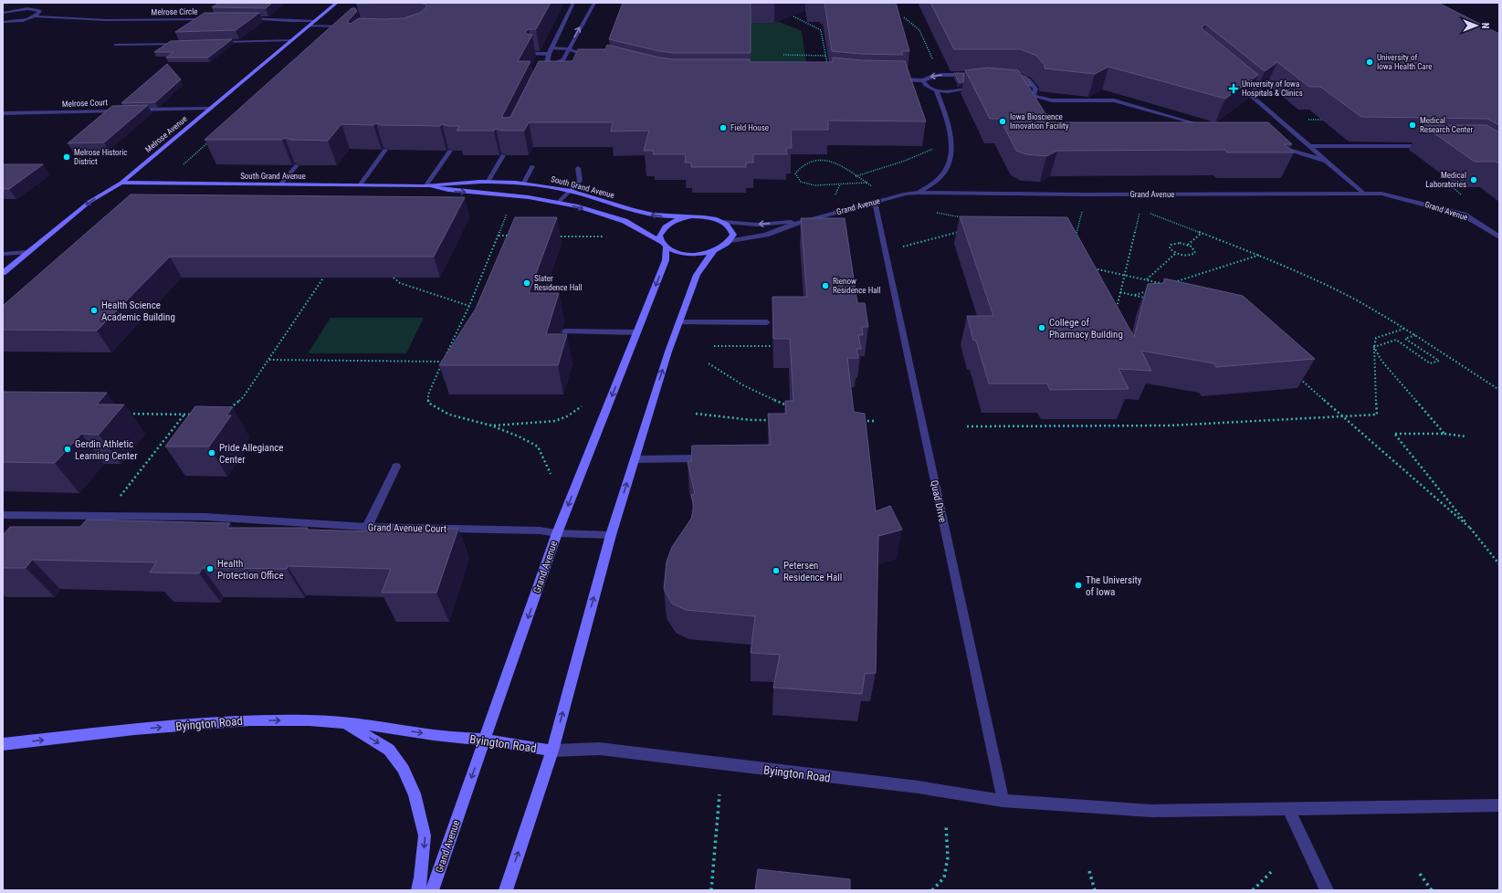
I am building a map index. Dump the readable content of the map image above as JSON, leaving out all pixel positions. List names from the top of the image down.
{
  "streets": {
    "main road": [
      "Melrose Avenue",
      "South Grand Avenue",
      "Grand Avenue",
      "Byington Road"
    ],
    "street": [
      "Melrose Circle",
      "Melrose Court",
      "Quad Drive",
      "Grand Avenue Court"
    ]
  },
  "crossings": [
    ["Melrose Avenue", "South Grand Avenue"],
    ["South Grand Avenue", "Grand Avenue"],
    ["Grand Avenue", "Quad Drive"],
    ["Grand Avenue", "Grand Avenue Court"],
    ["Grand Avenue", "Byington Road"],
    ["Quad Drive", "Byington Road"]
  ],
  "one_way": ["Grand Avenue"],
  "places": {
    "other": [
      "University of Iowa Health Care",
      "Iowa Bioscience Innovation Facility",
      "Medical Research Center",
      "Field House",
      "Melrose Historic District",
      "Medical Laboratories",
      "Slater Residence Hall",
      "Rienow Residence Hall",
      "Health Science Academic Building",
      "College of Pharmacy Building",
      "Gerdin Athletic Learning Center",
      "Pride Allegiance Center",
      "Health Protection Office",
      "Petersen Residence Hall",
      "The University of Iowa"
    ],
    "health": ["University of Iowa Hospitals & Clinics"]
  },
  "north": "right"
}
